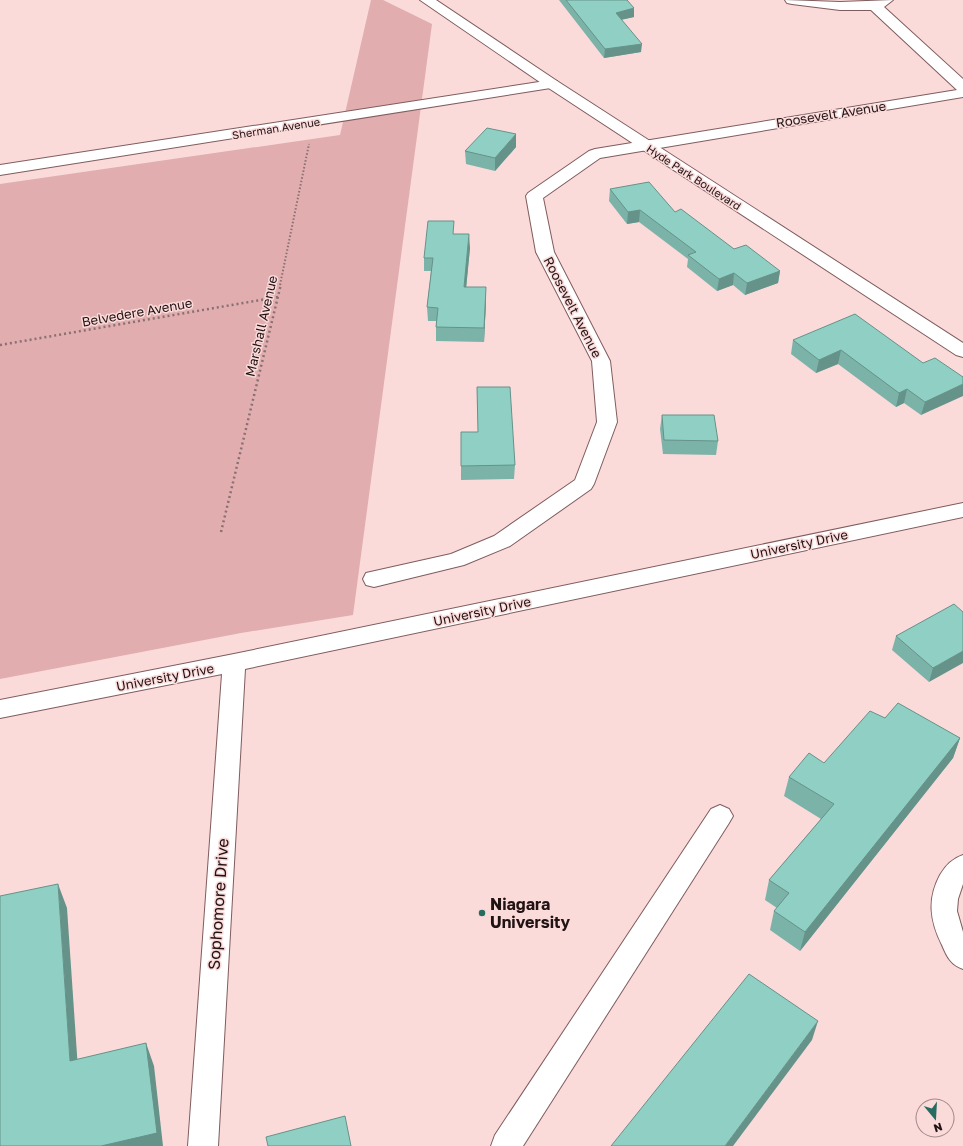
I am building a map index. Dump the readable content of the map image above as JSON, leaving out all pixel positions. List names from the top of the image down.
{
  "streets": {
    "street": [
      "Roosevelt Avenue",
      "Sherman Avenue",
      "Hyde Park Boulevard",
      "University Drive",
      "Sophomore Drive"
    ],
    "path": ["Belvedere Avenue", "Marshall Avenue"]
  },
  "crossings": [
    ["Roosevelt Avenue", "Hyde Park Boulevard"],
    ["Sherman Avenue", "Hyde Park Boulevard"],
    ["Sherman Avenue", "Marshall Avenue"],
    ["Belvedere Avenue", "Marshall Avenue"],
    ["University Drive", "Sophomore Drive"]
  ],
  "places": ["Niagara University"],
  "north": "bottom"
}
